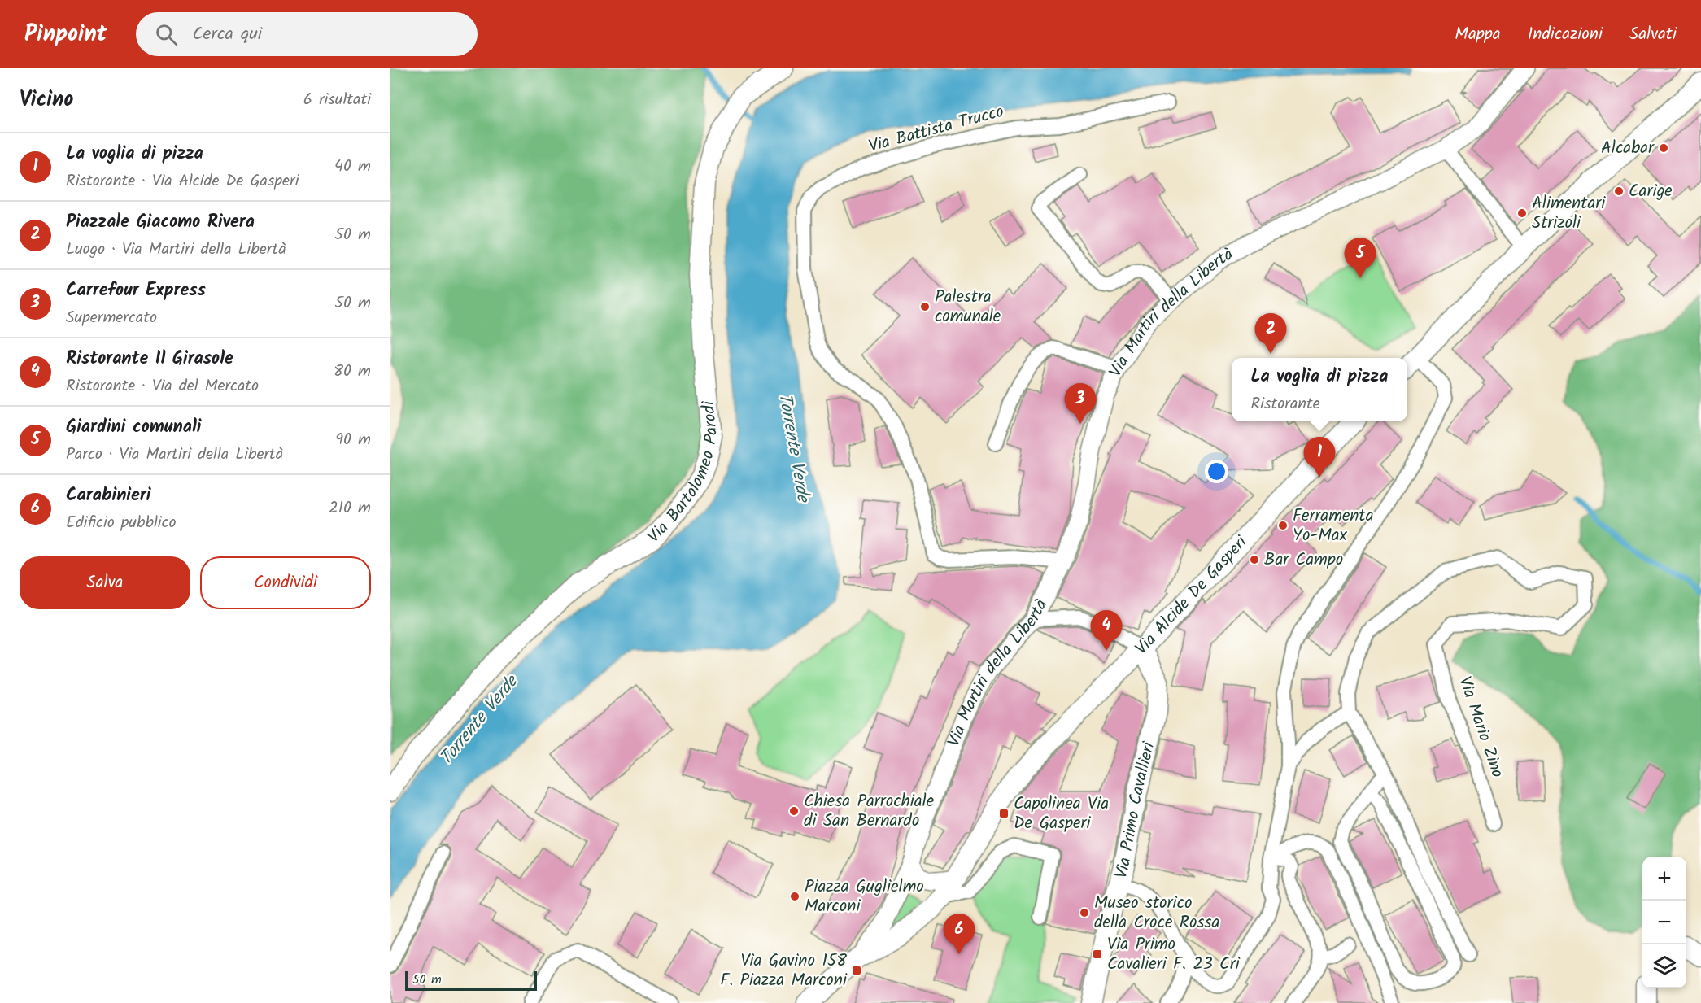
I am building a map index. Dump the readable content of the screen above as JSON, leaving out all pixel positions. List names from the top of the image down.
{
  "streets": {
    "main road": ["Via Bartolomeo Parodi", "Via Alcide De Gasperi", "Via Primo Cavallieri"],
    "street": ["Via Battista Trucco", "Via Martiri della Libertà", "Via Mario Zino"]
  },
  "crossings": [
    ["Via Battista Trucco", "Via Martiri della Libertà"],
    ["Via Martiri della Libertà", "Via Alcide De Gasperi"],
    ["Via Alcide De Gasperi", "Via Primo Cavallieri"]
  ],
  "water": ["Torrente Verde"],
  "places": {
    "other": [
      "Alcabar",
      "Carige",
      "Alimentari Strizoli",
      "Palestra comunale",
      "Ferramenta Yo-Max",
      "Bar Campo",
      "Chiesa Parrochiale di San Bernardo",
      "Piazza Guglielmo Marconi",
      "Museo storico della Croce Rossa"
    ],
    "transit": ["Capolinea Via De Gasperi", "Via Primo Cavalieri F. 23 Cri", "Via Gavino 158 F. Piazza Marconi"]
  },
  "scale_bar": "50 m",
  "page": {
    "header": "Pinpoint",
    "search": "Cerca qui",
    "nav": ["Mappa", "Indicazioni", "Salvati"],
    "heading": ["Vicino", "6 risultati"],
    "list": [
      {
        "mark": "1",
        "name": "La voglia di pizza",
        "note": "Ristorante · Via Alcide De Gasperi",
        "value": "40 m"
      },
      {
        "mark": "2",
        "name": "Piazzale Giacomo Rivera",
        "note": "Luogo · Via Martiri della Libertà",
        "value": "50 m"
      },
      {
        "mark": "3",
        "name": "Carrefour Express",
        "note": "Supermercato",
        "value": "50 m"
      },
      {
        "mark": "4",
        "name": "Ristorante Il Girasole",
        "note": "Ristorante · Via del Mercato",
        "value": "80 m"
      },
      {
        "mark": "5",
        "name": "Giardini comunali",
        "note": "Parco · Via Martiri della Libertà",
        "value": "90 m"
      },
      {
        "mark": "6",
        "name": "Carabinieri",
        "note": "Edificio pubblico",
        "value": "210 m"
      }
    ],
    "pins": [
      "5",
      "2",
      "3",
      "1",
      "4",
      "6"
    ],
    "popup": ["La voglia di pizza", "Ristorante"],
    "buttons": ["Salva", "Condividi"],
    "map_buttons": ["+", "−"],
    "scale": "50 m"
  }
}
